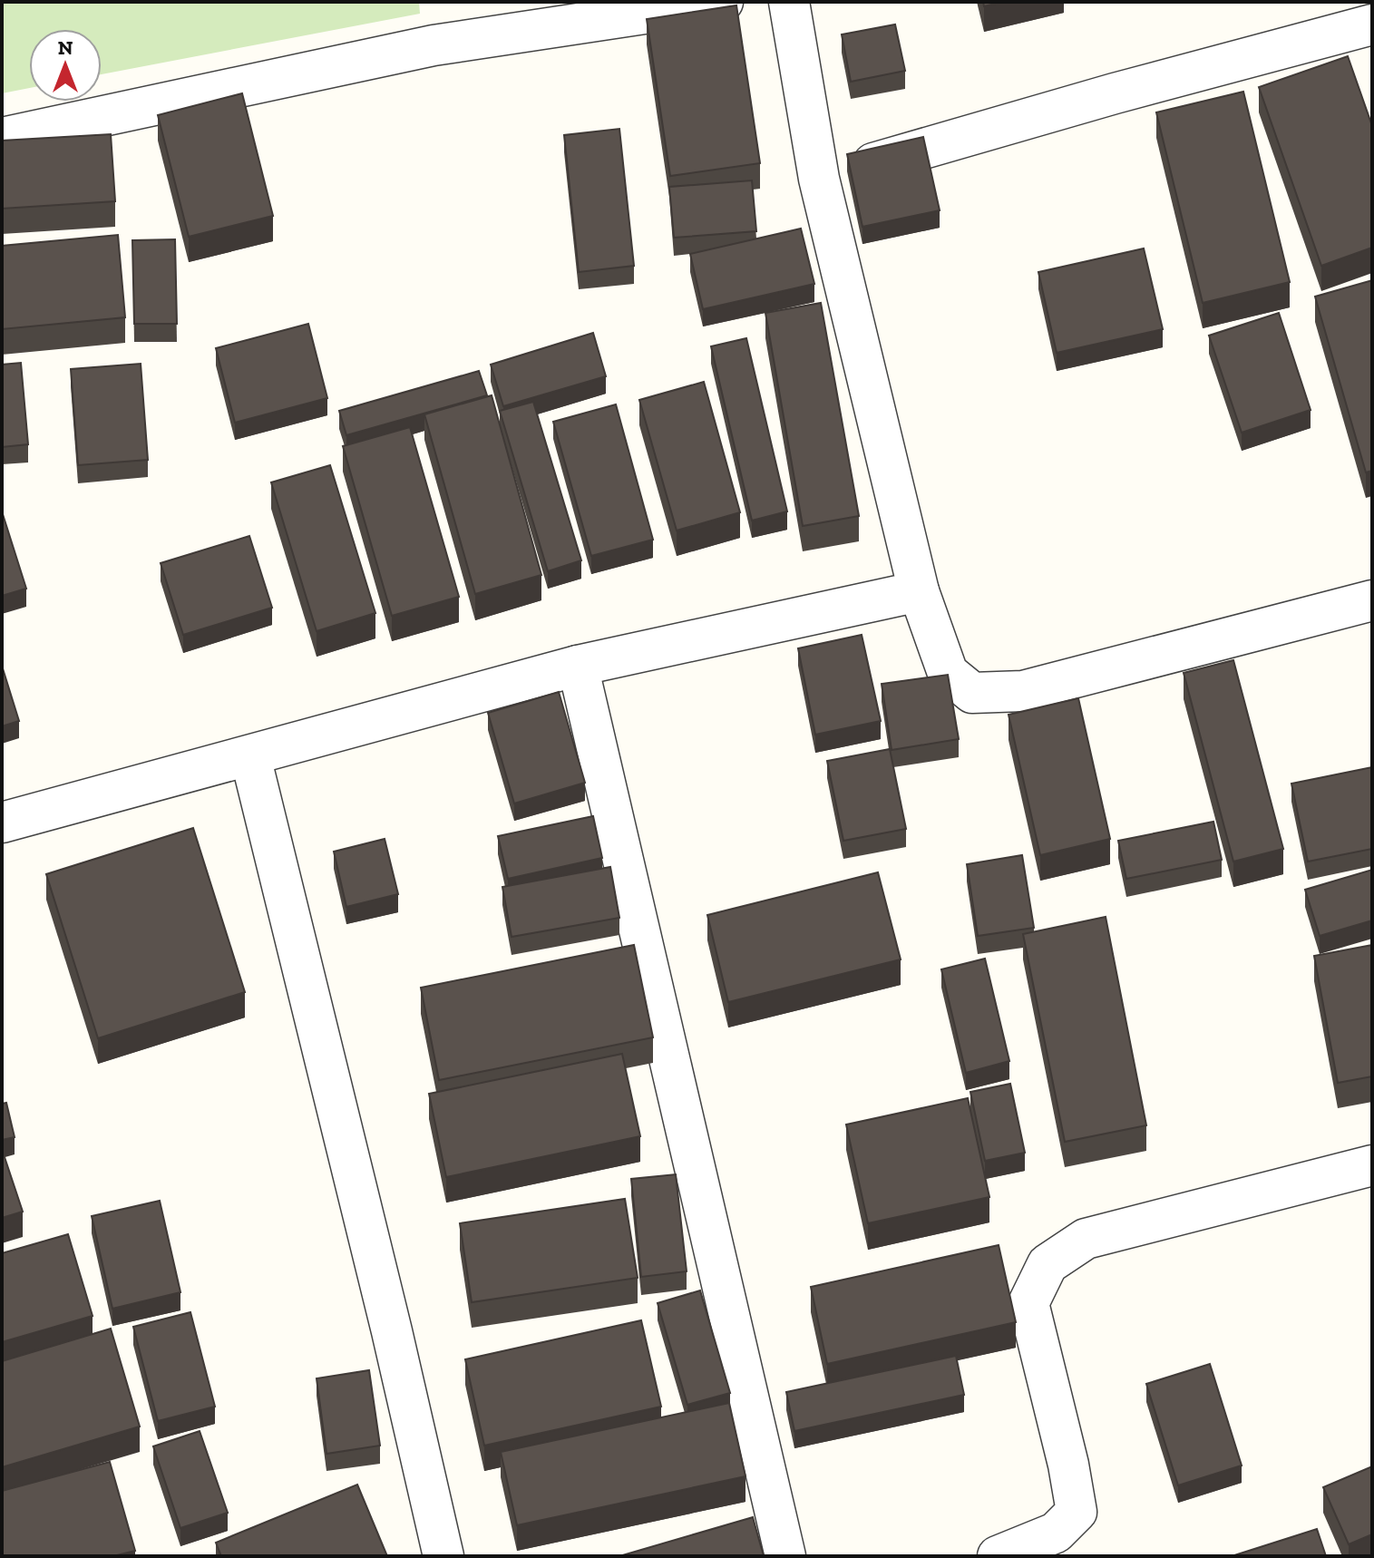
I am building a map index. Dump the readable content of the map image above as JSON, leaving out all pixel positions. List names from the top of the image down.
{
  "north": "top"
}
